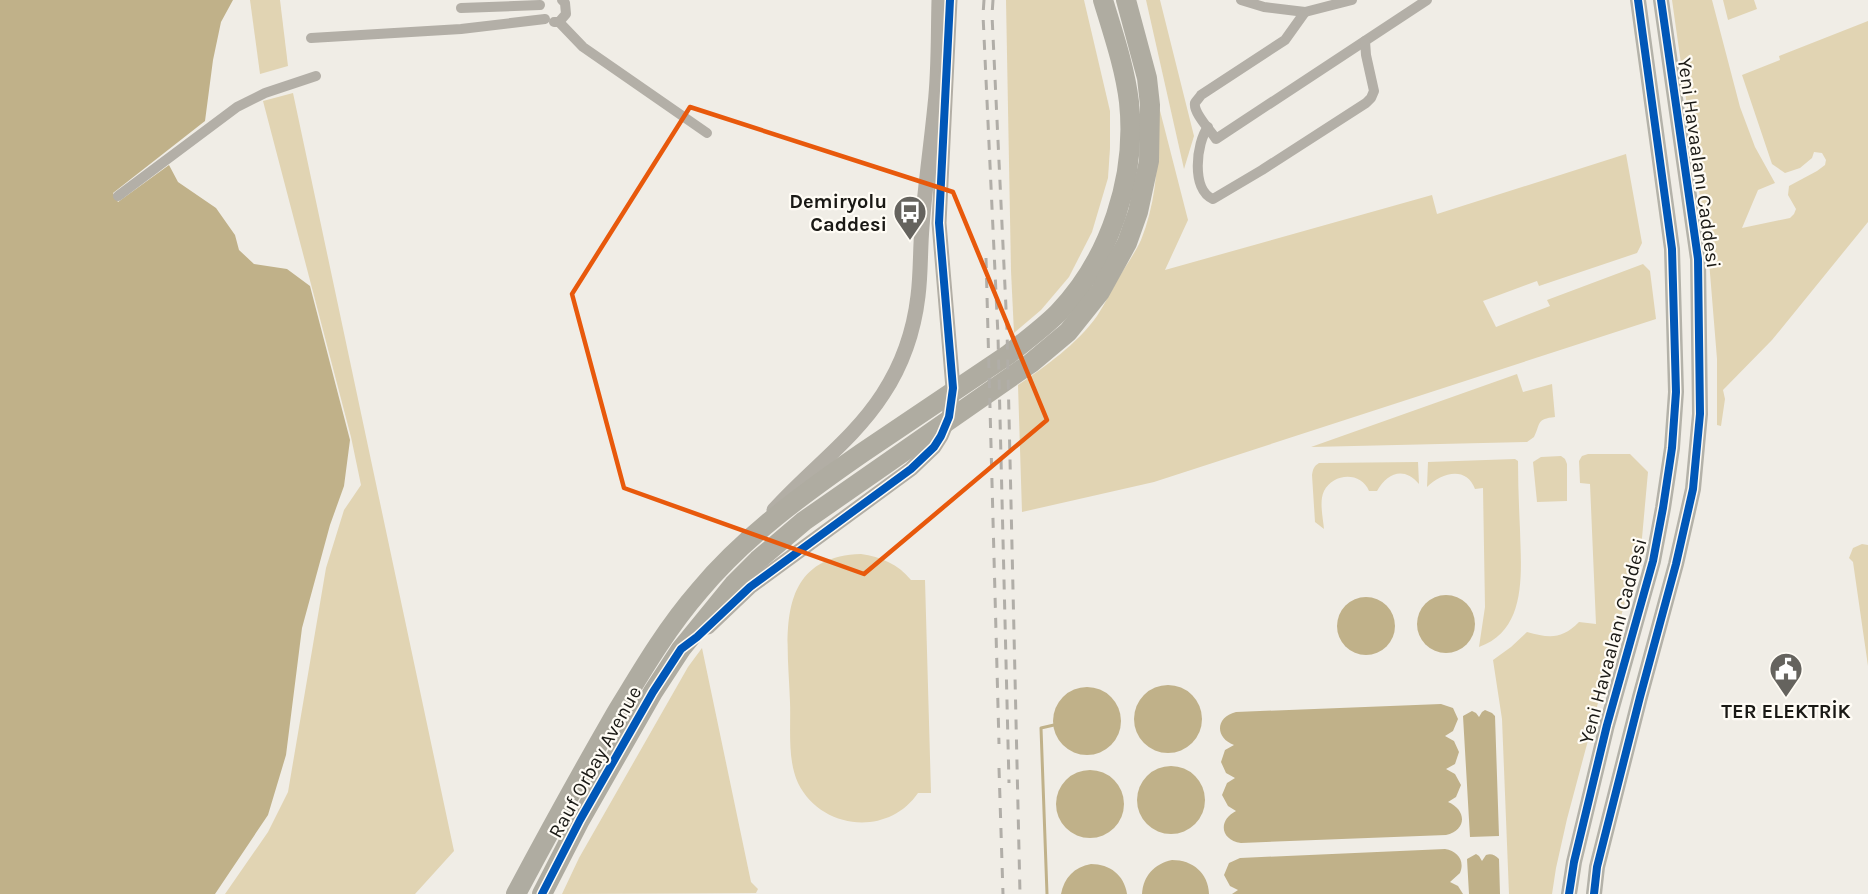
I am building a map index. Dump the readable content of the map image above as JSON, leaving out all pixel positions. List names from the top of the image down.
{
  "streets": {
    "highway": ["Rauf Orbay Avenue"],
    "main road": ["Yeni Havaalanı Caddesi"]
  },
  "places": {
    "bus stop": ["Demiryolu Caddesi"],
    "public building": ["TER ELEKTRİK"]
  }
}
